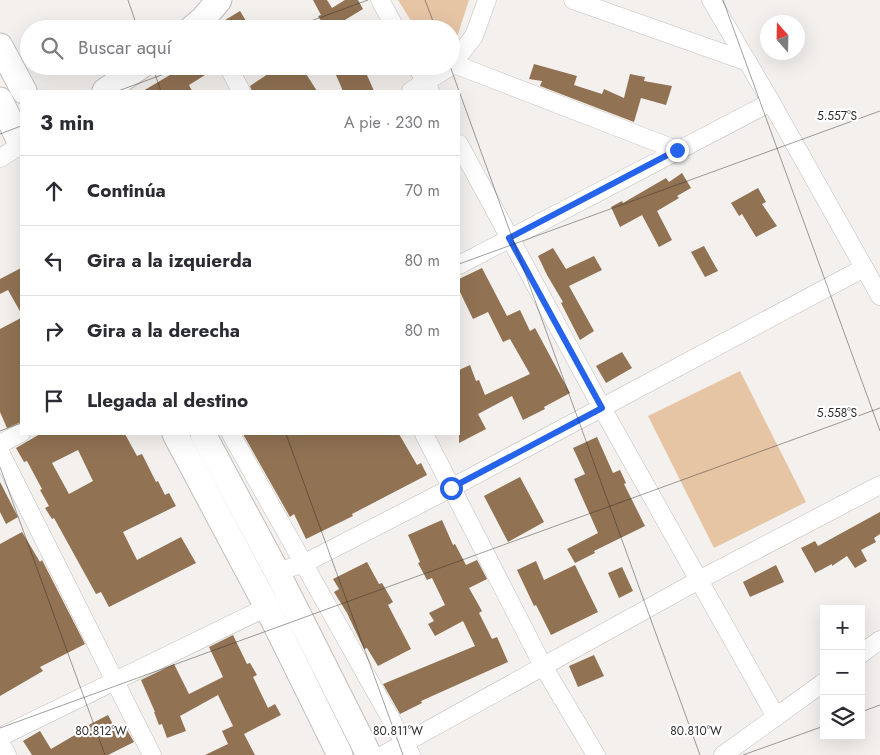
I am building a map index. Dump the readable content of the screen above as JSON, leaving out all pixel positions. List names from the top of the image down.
{
  "north": "top",
  "page": {
    "search": "Buscar aquí",
    "heading": ["3 min", "A pie · 230 m"],
    "list": [
      ["Continúa", "70 m"],
      ["Gira a la izquierda", "80 m"],
      ["Gira a la derecha", "80 m"],
      "Llegada al destino"
    ],
    "map_buttons": ["+", "−"]
  },
  "coordinates": [
    "5.557°S",
    "5.558°S",
    "80.812°W",
    "80.811°W",
    "80.810°W"
  ]
}
